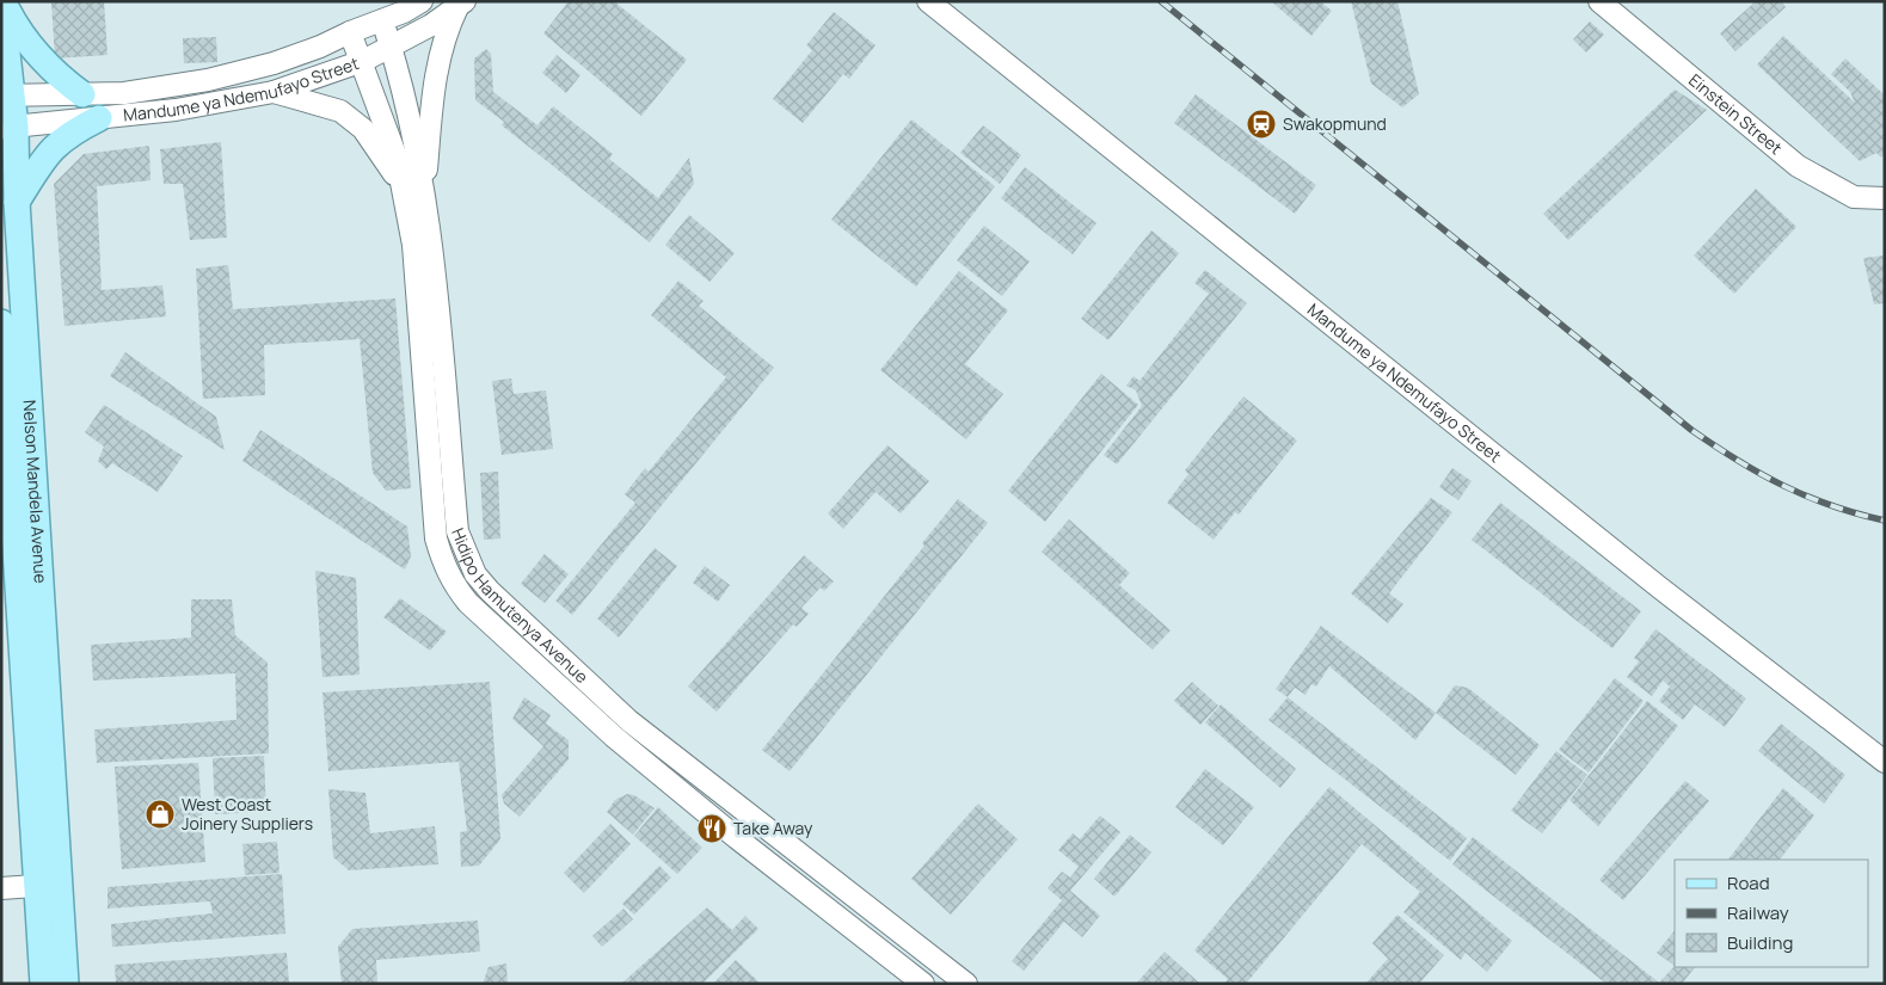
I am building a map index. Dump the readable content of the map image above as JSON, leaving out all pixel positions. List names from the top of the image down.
{
  "streets": {
    "main road": ["Nelson Mandela Avenue"],
    "street": ["Mandume ya Ndemufayo Street", "Einstein Street", "Hidipo Hamutenya Avenue"]
  },
  "crossings": [
    ["Mandume ya Ndemufayo Street", "Nelson Mandela Avenue"],
    ["Mandume ya Ndemufayo Street", "Hidipo Hamutenya Avenue"]
  ],
  "places": {
    "station": ["Swakopmund"],
    "shop": ["West Coast Joinery Suppliers"],
    "restaurant": ["Take Away"]
  },
  "legend": ["Road", "Railway", "Building"]
}
